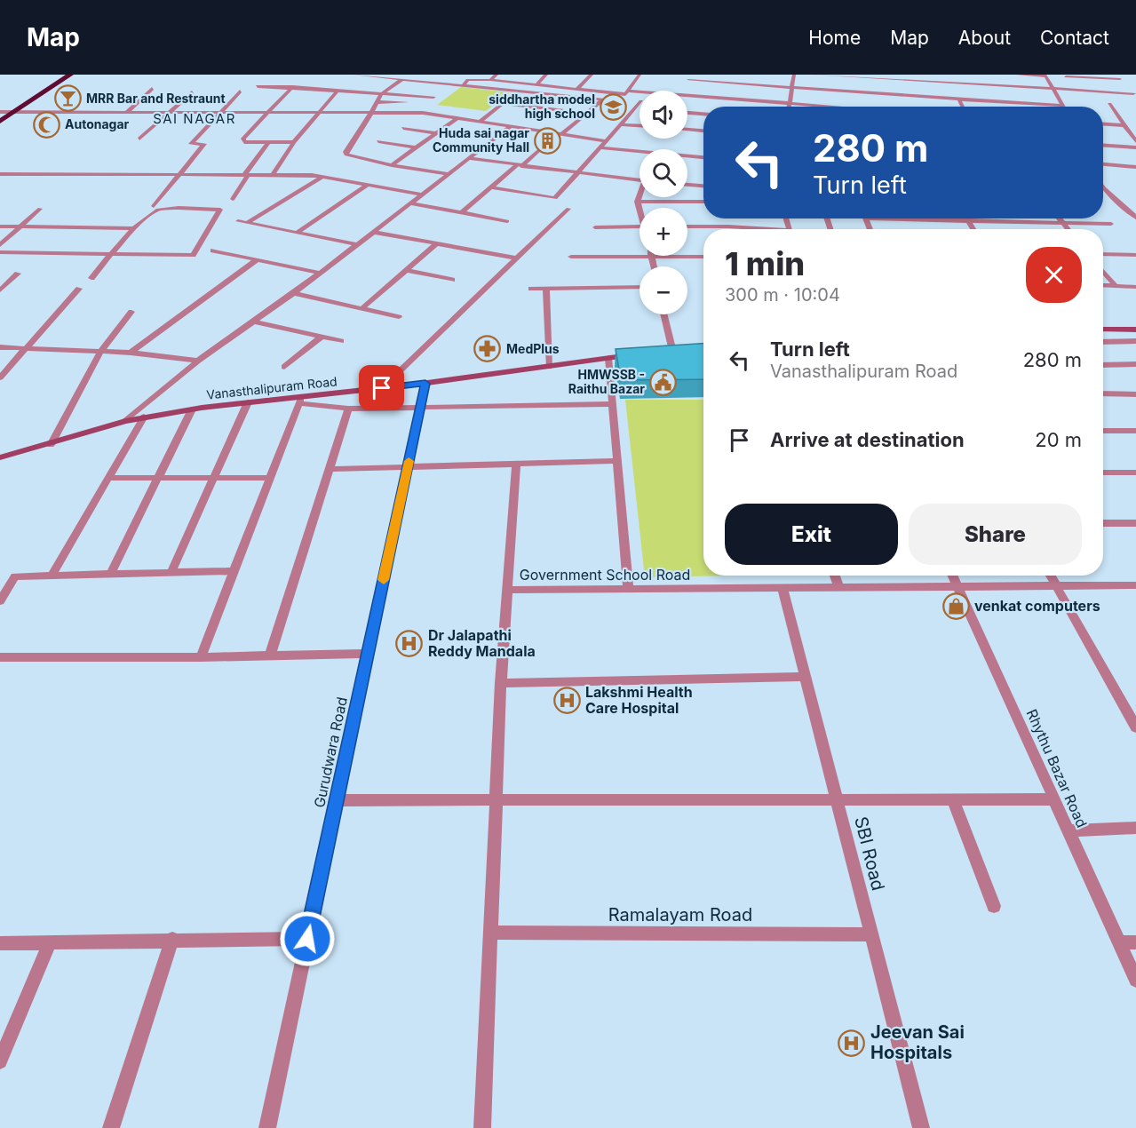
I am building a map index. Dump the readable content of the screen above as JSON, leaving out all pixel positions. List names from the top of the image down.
{
  "streets": {
    "street": [
      "Vanasthalipuram Road",
      "Government School Road",
      "Gurudwara Road",
      "Rhythu Bazar Road",
      "SBI Road",
      "Ramalayam Road"
    ]
  },
  "crossings": [
    ["Vanasthalipuram Road", "Gurudwara Road"],
    ["Government School Road", "Rhythu Bazar Road"],
    ["Government School Road", "SBI Road"],
    ["SBI Road", "Ramalayam Road"]
  ],
  "districts": ["SAI NAGAR"],
  "places": {
    "bar": ["MRR Bar and Restraunt"],
    "school or university": ["siddhartha model high school"],
    "mosque": ["Autonagar"],
    "building": ["Huda sai nagar Community Hall"],
    "pharmacy": ["MedPlus"],
    "public building": ["HMWSSB - Raithu Bazar"],
    "shop": ["venkat computers"],
    "hospital": ["Dr Jalapathi Reddy Mandala", "Lakshmi Health Care Hospital", "Jeevan Sai Hospitals"]
  },
  "page": {
    "header": "Map",
    "nav": [
      "Home",
      "Map",
      "About",
      "Contact"
    ],
    "map_buttons": ["+", "−"],
    "turn": ["280 m", "Turn left"],
    "heading": ["1 min", "300 m · 10:04"],
    "list": [
      {
        "name": "Turn left",
        "note": "Vanasthalipuram Road",
        "value": "280 m"
      },
      {
        "name": "Arrive at destination",
        "value": "20 m"
      }
    ],
    "buttons": ["Exit", "Share"]
  }
}
